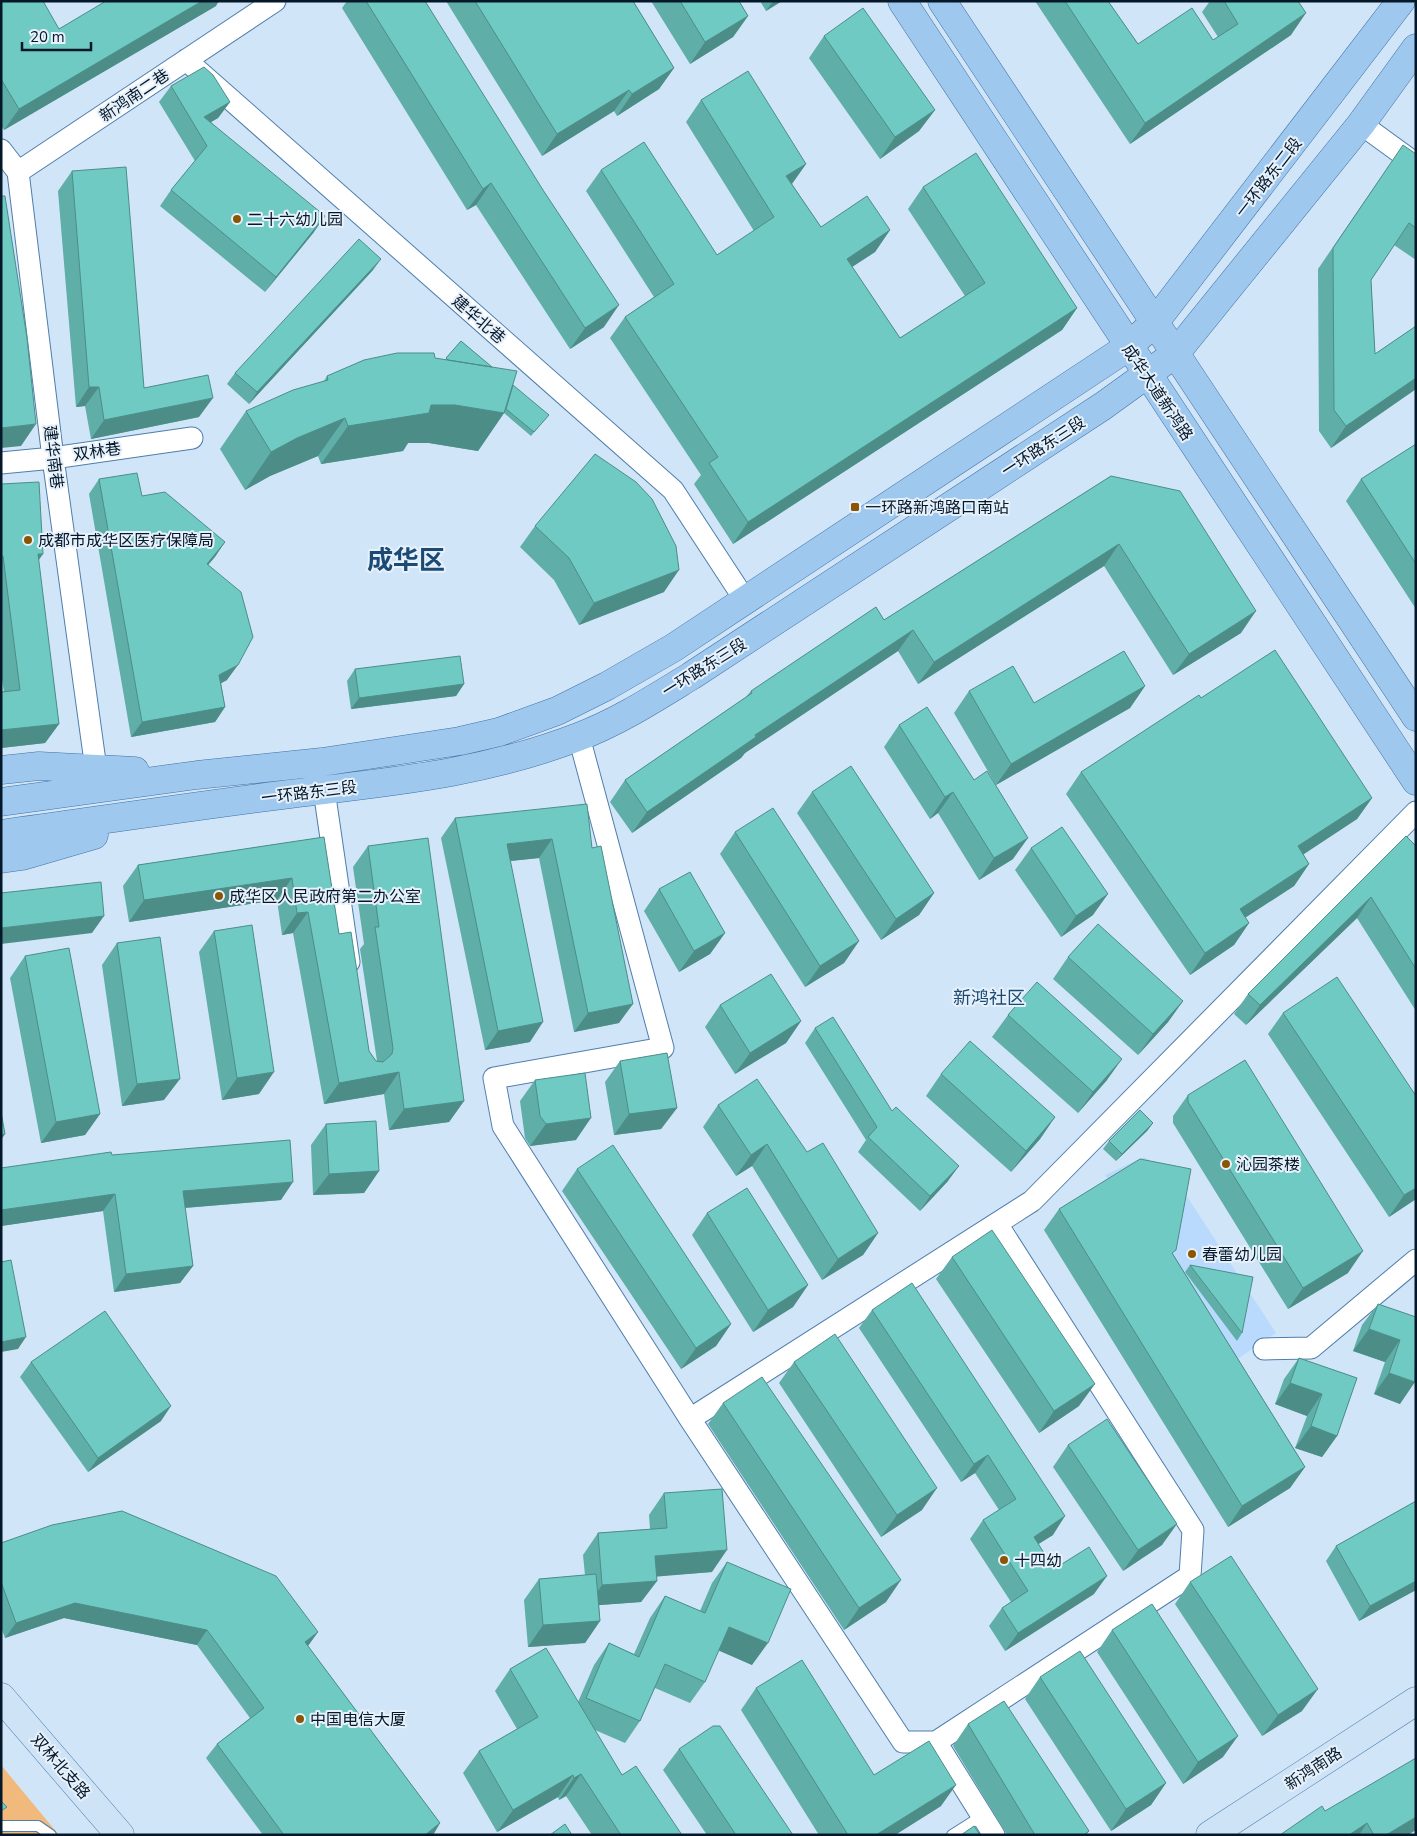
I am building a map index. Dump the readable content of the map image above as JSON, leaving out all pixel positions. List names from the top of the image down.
{
  "streets": {
    "main road": ["一环路东二段", "成华大道新鸿路", "一环路东三段"],
    "street": [
      "新鸿南二巷",
      "建华北巷",
      "双林巷",
      "建华南巷",
      "双林北支路",
      "新鸿南路"
    ]
  },
  "crossings": [
    ["新鸿南二巷", "建华北巷"],
    ["新鸿南二巷", "建华南巷"],
    ["一环路东二段", "成华大道新鸿路"],
    ["一环路东二段", "一环路东三段"],
    ["建华北巷", "一环路东三段"],
    ["成华大道新鸿路", "一环路东三段"],
    ["双林巷", "建华南巷"]
  ],
  "districts": ["成华区", "新鸿社区"],
  "places": {
    "other": [
      "二十六幼儿园",
      "成都市成华区医疗保障局",
      "成华区人民政府第二办公室",
      "沁园茶楼",
      "春蕾幼儿园",
      "十四幼",
      "中国电信大厦"
    ],
    "transit": ["一环路新鸿路口南站"]
  },
  "scale_bar": "20 m"
}
